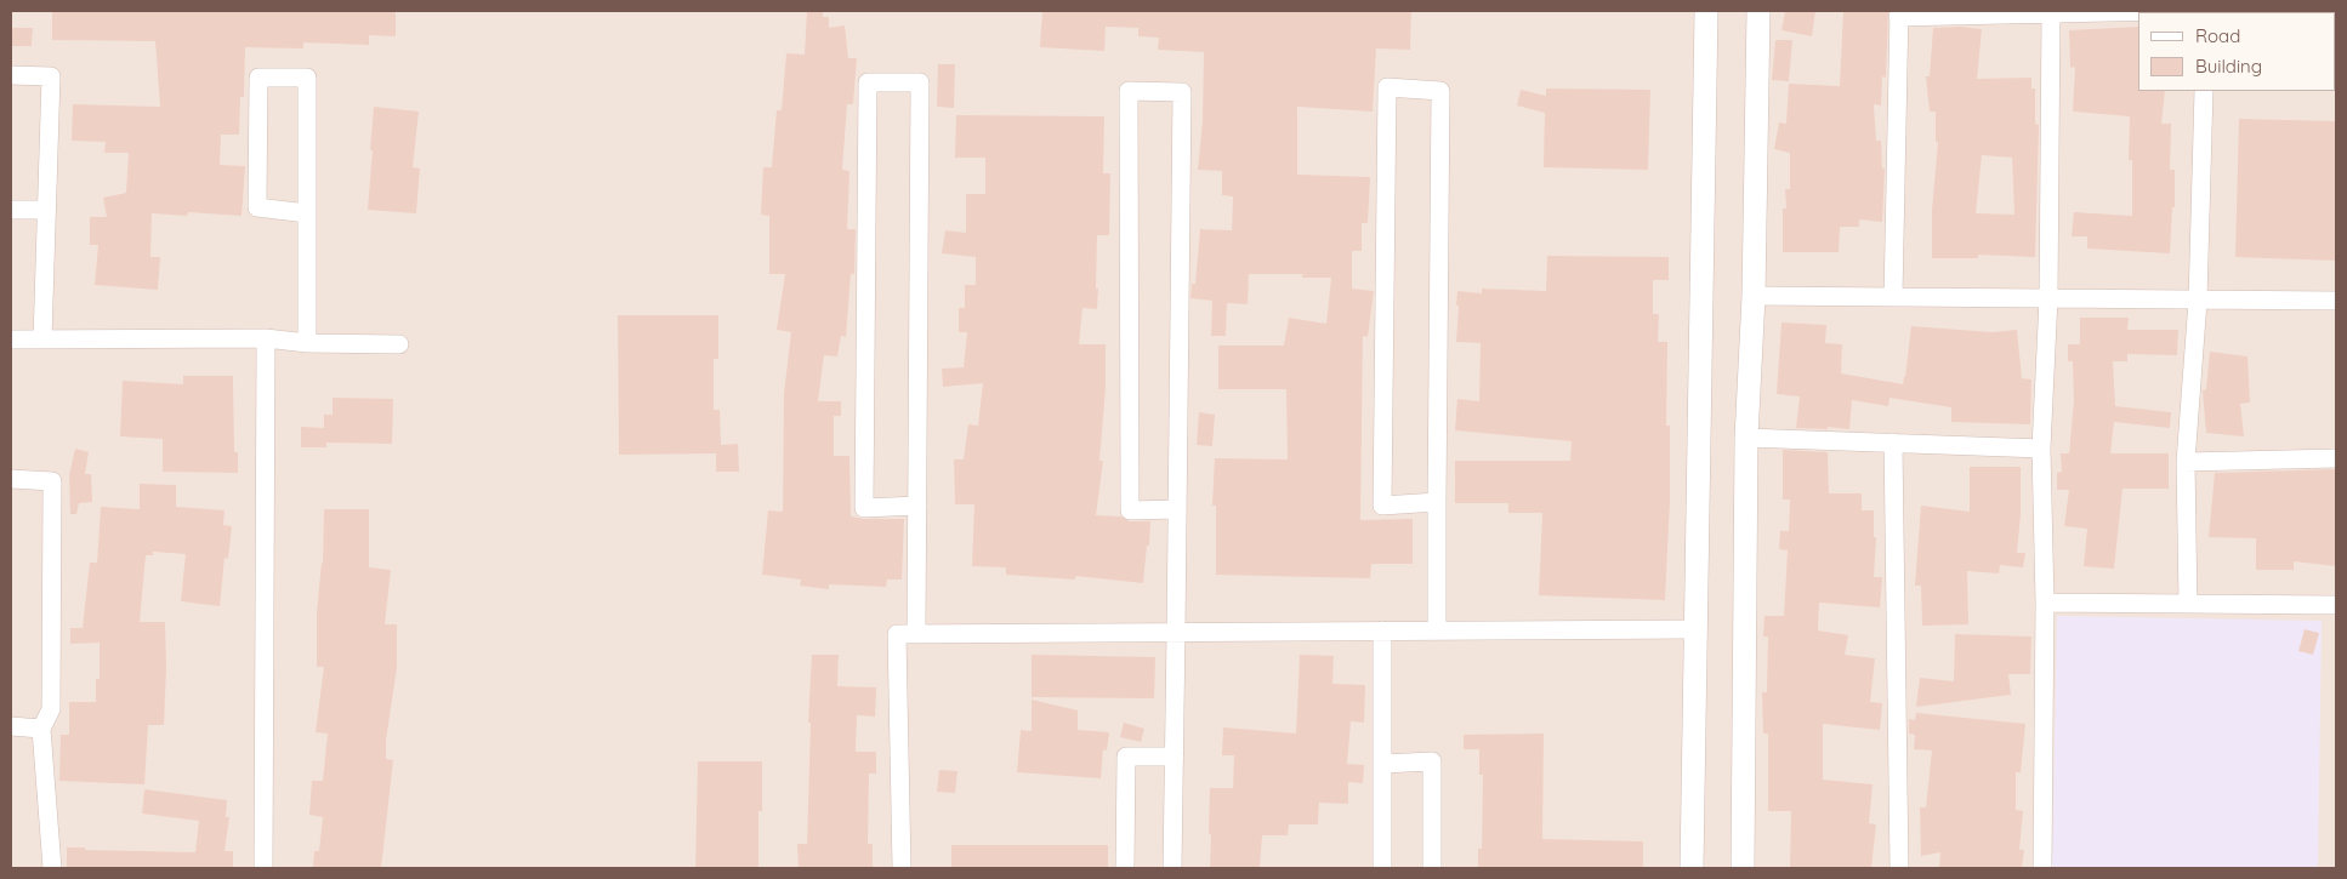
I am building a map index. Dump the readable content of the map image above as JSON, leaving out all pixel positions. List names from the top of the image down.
{
  "legend": ["Road", "Building"]
}
